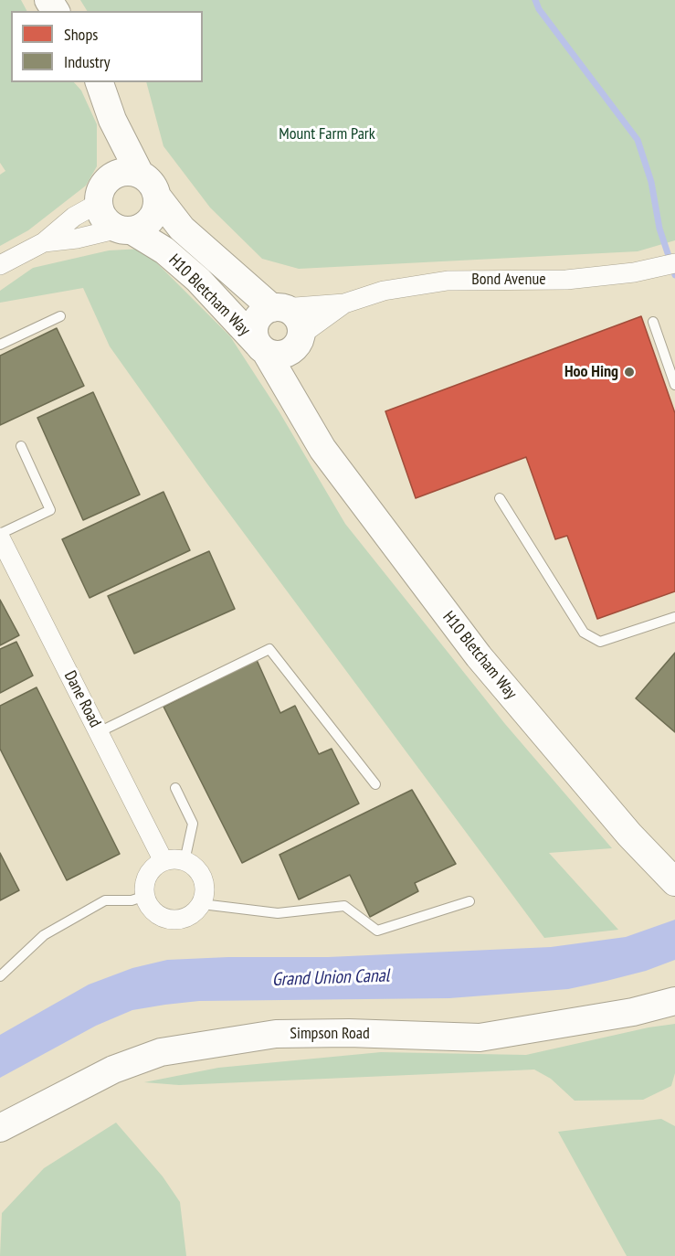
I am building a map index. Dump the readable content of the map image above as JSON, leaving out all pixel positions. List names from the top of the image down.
{
  "streets": {
    "street": [
      "Bond Avenue",
      "H10 Bletcham Way",
      "Dane Road",
      "Simpson Road"
    ]
  },
  "crossings": [
    ["Bond Avenue", "H10 Bletcham Way"]
  ],
  "water": ["Grand Union Canal"],
  "parks": ["Mount Farm Park"],
  "places": ["Hoo Hing"],
  "legend": ["Shops", "Industry"]
}
